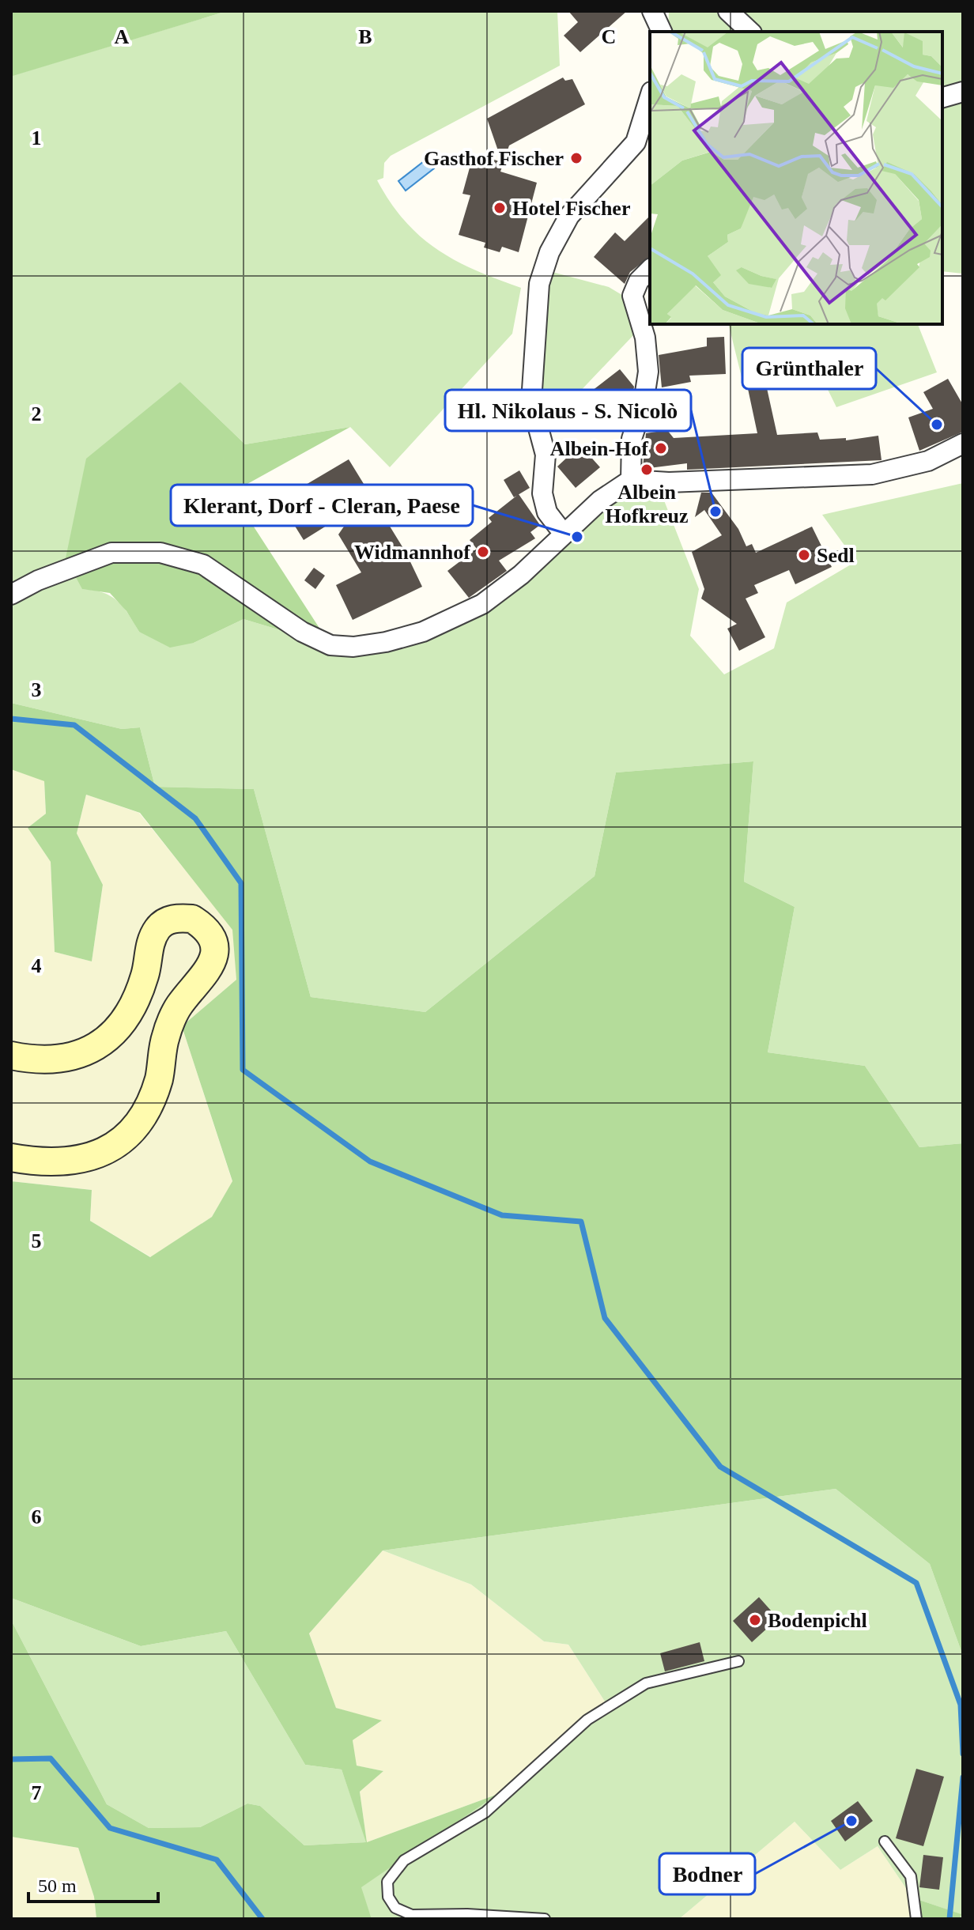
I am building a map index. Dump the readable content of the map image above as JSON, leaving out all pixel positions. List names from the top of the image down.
{
  "places": [
    "Gasthof Fischer",
    "Hotel Fischer",
    "Grünthaler",
    "Albein-Hof",
    "Albein Hofkreuz",
    "Hl. Nikolaus - S. Nicolò",
    "Klerant, Dorf - Cleran, Paese",
    "Widmannhof",
    "Sedl",
    "Bodenpichl",
    "Bodner"
  ],
  "scale_bar": "50 m",
  "grid": {
    "columns": ["A", "B", "C"],
    "rows": [
      "1",
      "2",
      "3",
      "4",
      "5",
      "6",
      "7"
    ]
  }
}
